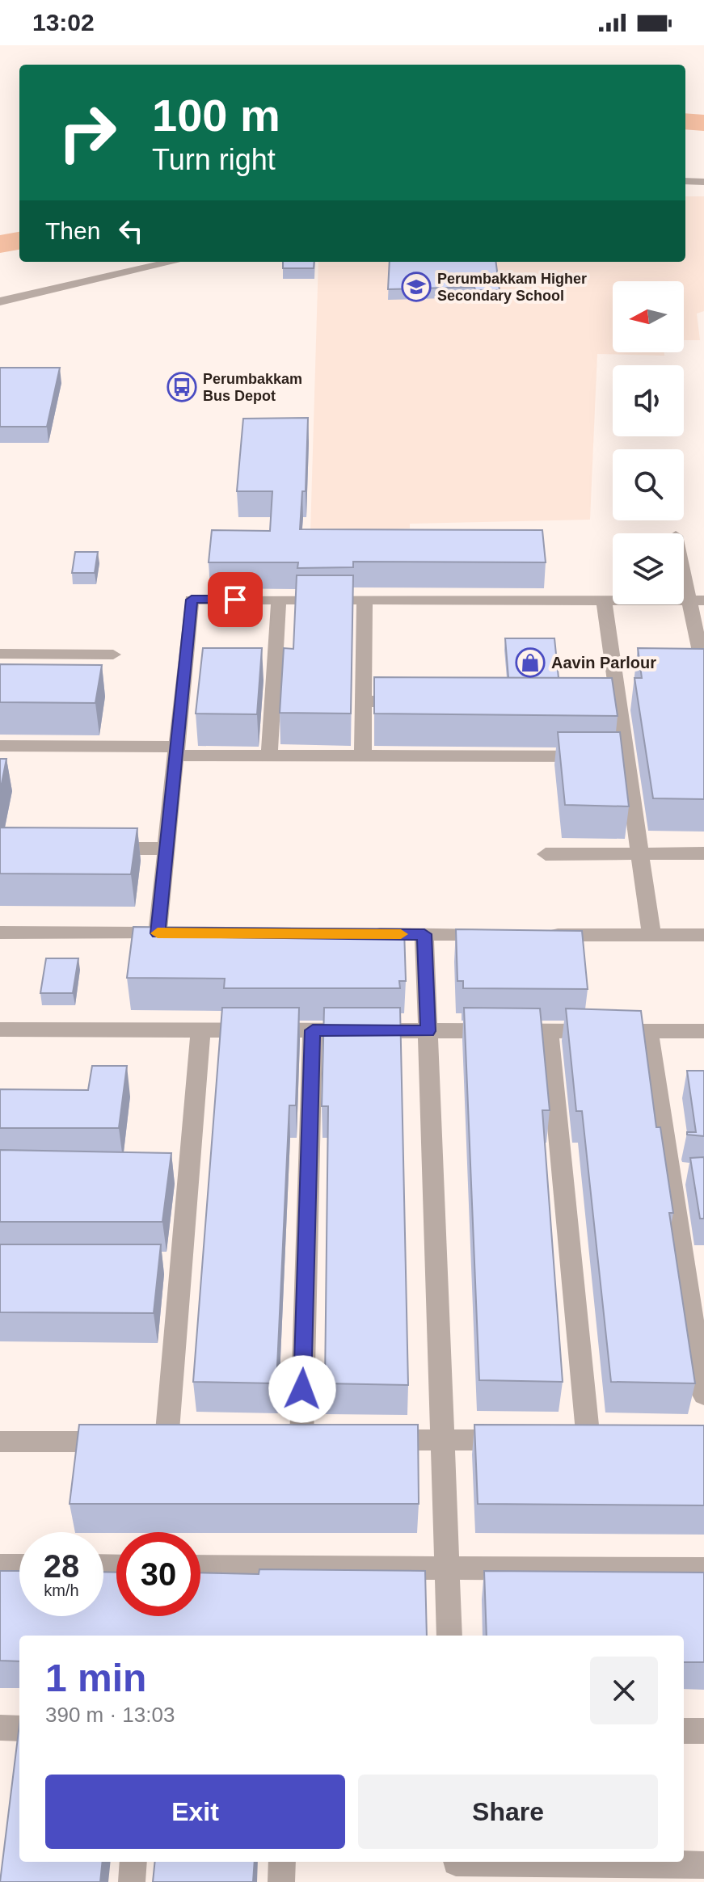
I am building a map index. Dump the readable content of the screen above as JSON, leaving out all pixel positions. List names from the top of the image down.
{
  "places": {
    "school or university": ["Perumbakkam Higher Secondary School"],
    "bus stop": ["Perumbakkam Bus Depot"],
    "shop": ["Aavin Parlour"]
  },
  "north": "left",
  "page": {
    "status": "13:02",
    "turn": ["100 m", "Turn right"],
    "then": "Then",
    "speed": "28 km/h",
    "limit": "30",
    "heading": ["1 min", "390 m · 13:03"],
    "buttons": ["Exit", "Share"]
  }
}
